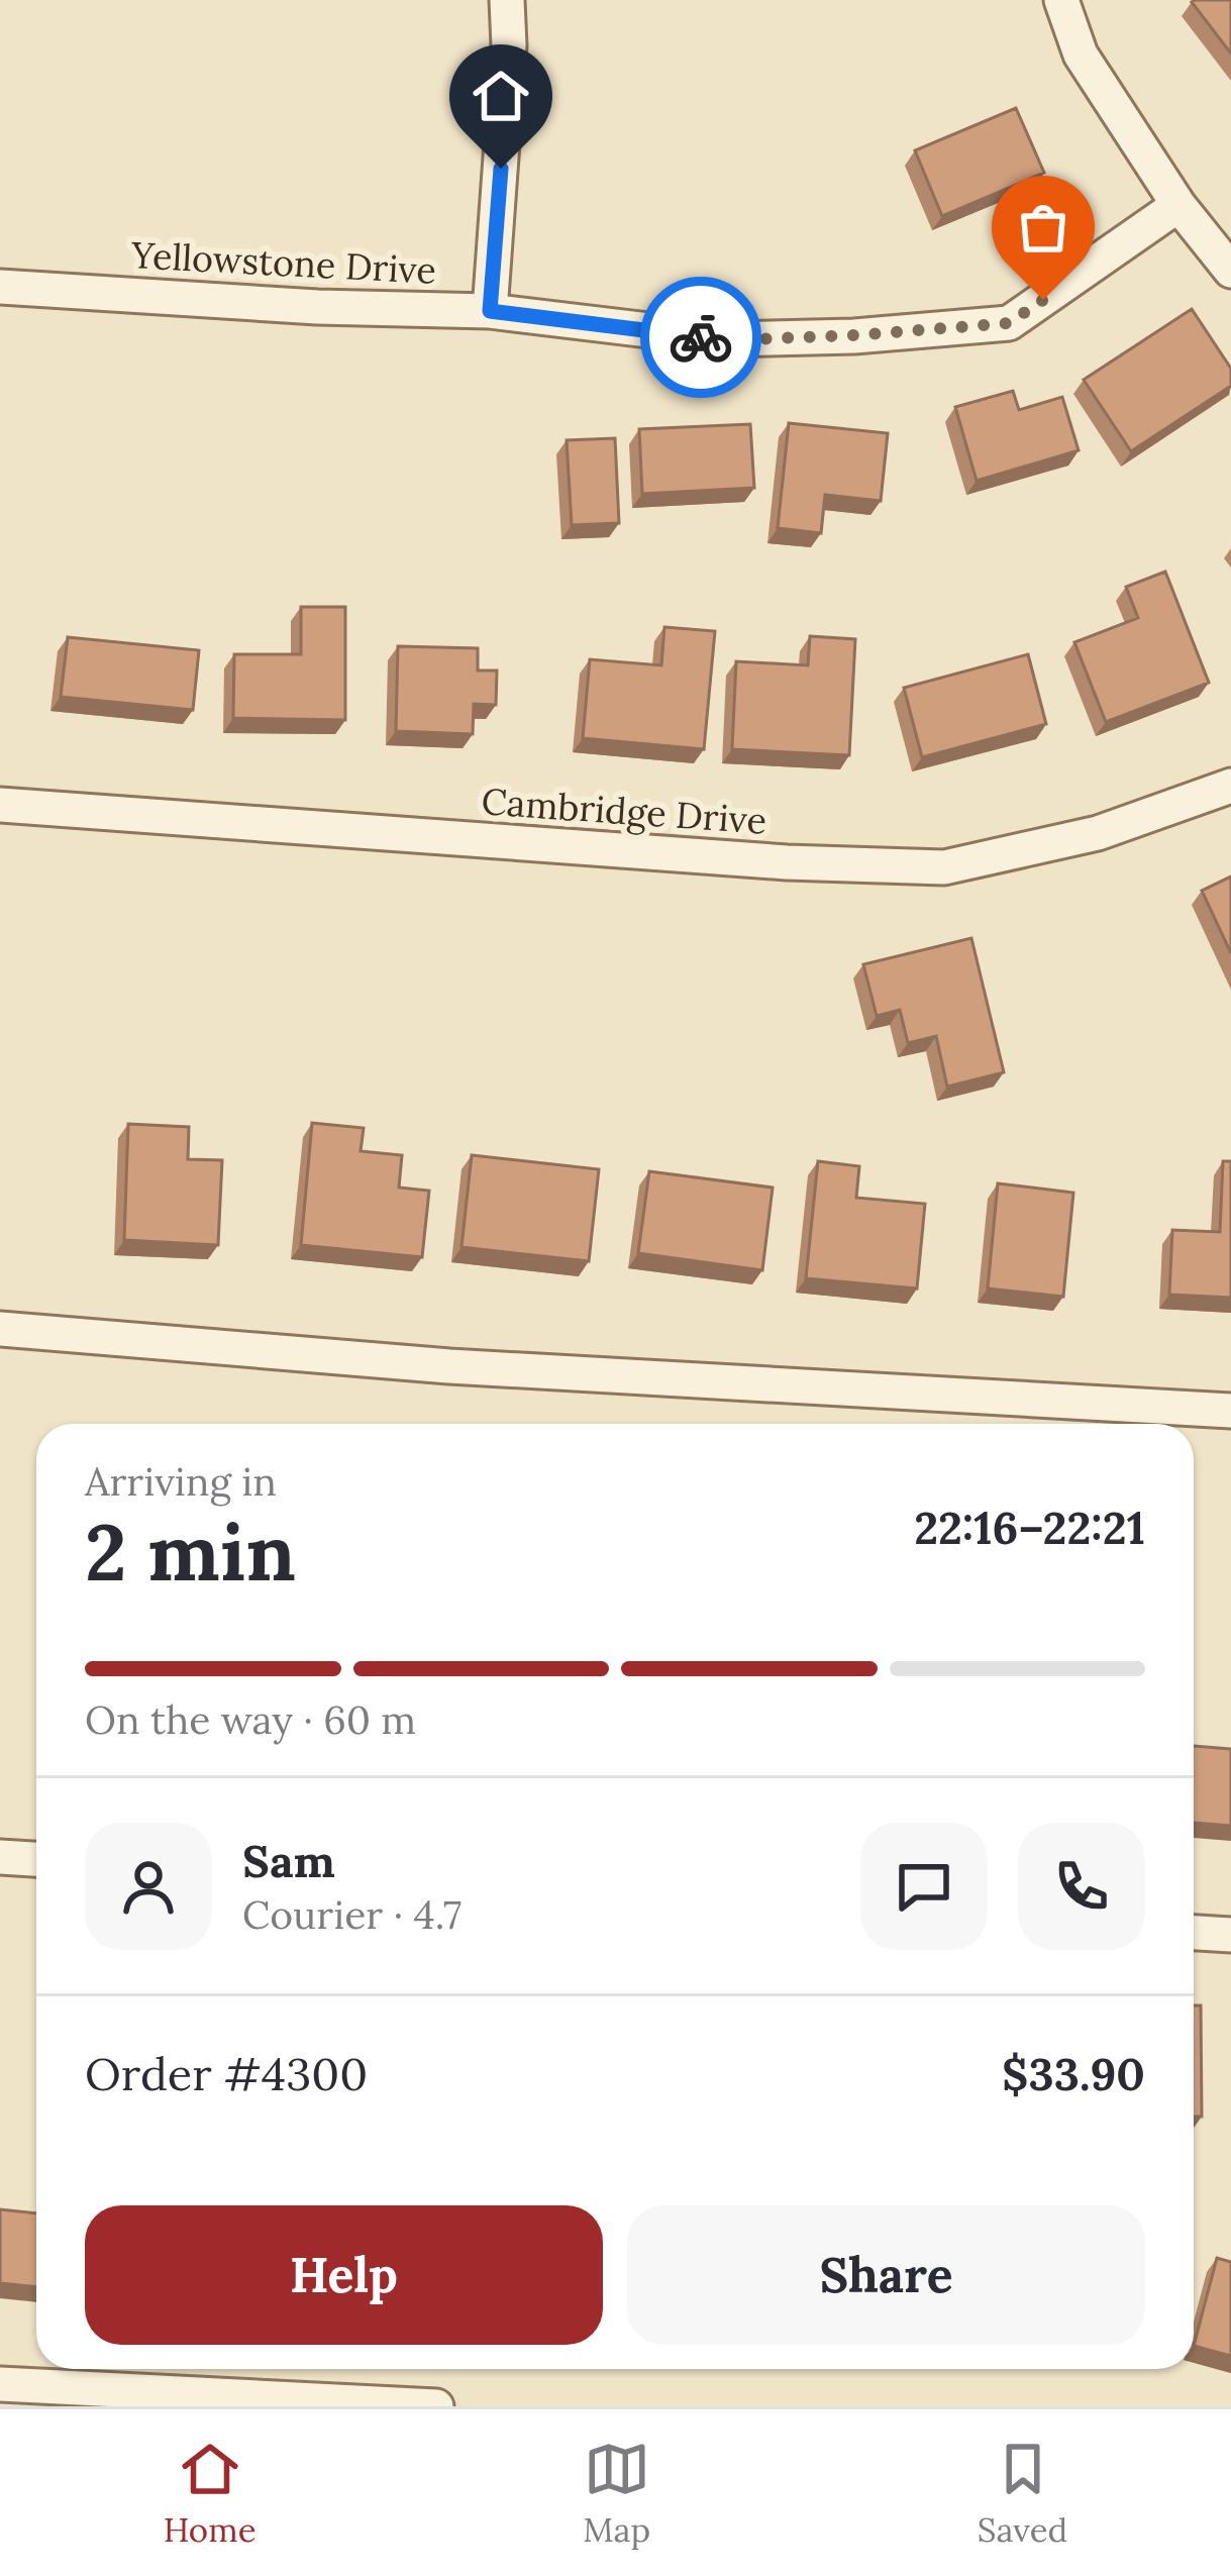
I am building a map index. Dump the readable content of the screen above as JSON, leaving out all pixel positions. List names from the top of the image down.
{
  "streets": {
    "street": ["Yellowstone Drive", "Cambridge Drive"]
  },
  "page": {
    "heading": ["2 min", "Arriving in", "22:16–22:21"],
    "panel": [
      "Sam",
      "Courier · 4.7",
      "Order #4300",
      "$33.90"
    ],
    "bar": "On the way · 60 m",
    "buttons": ["Help", "Share"],
    "tabs": ["Home", "Map", "Saved"]
  }
}
